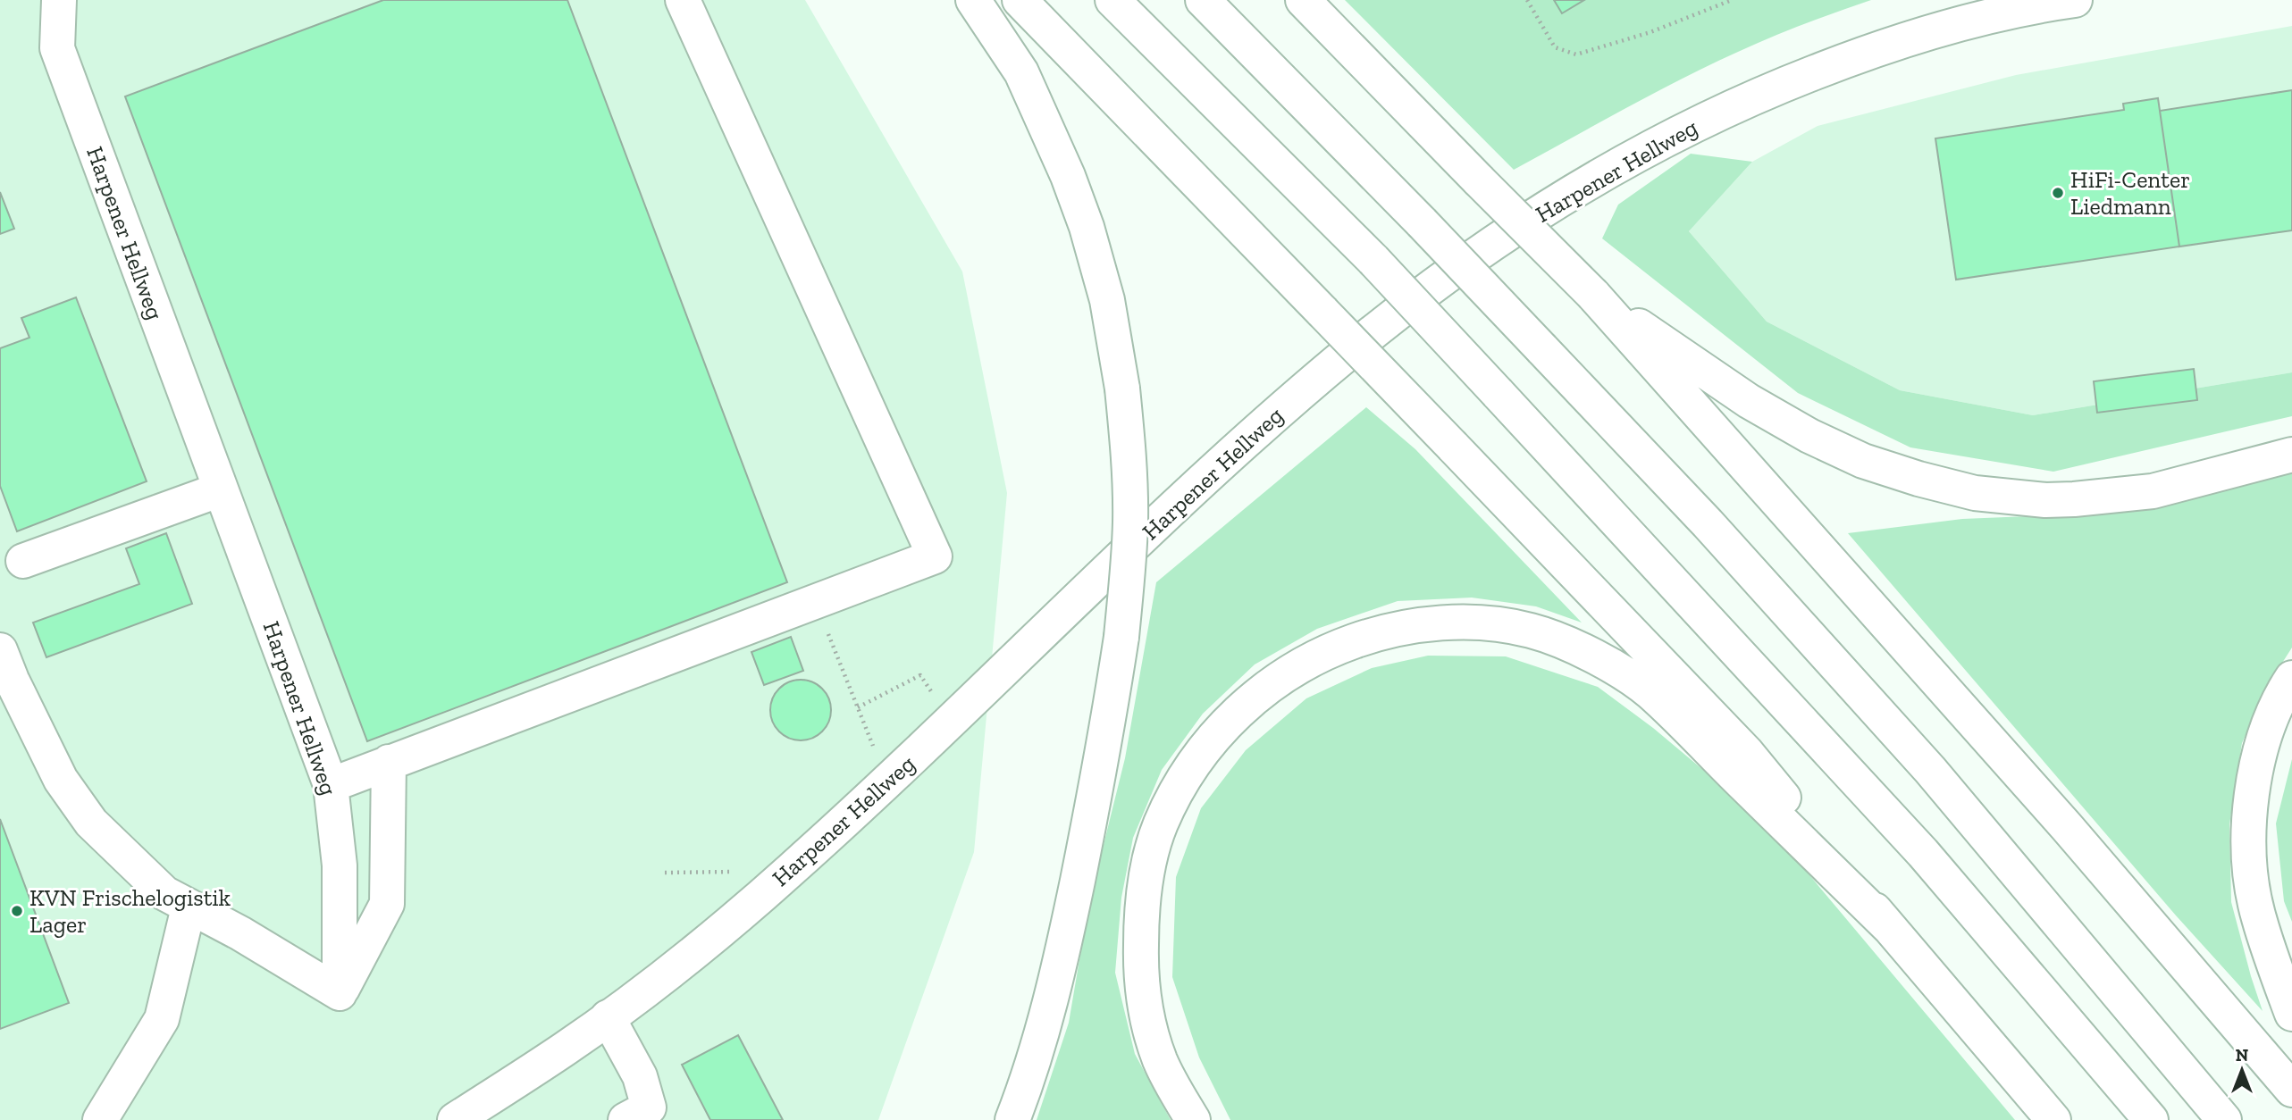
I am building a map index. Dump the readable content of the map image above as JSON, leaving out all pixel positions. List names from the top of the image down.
{
  "streets": {
    "main road": ["Harpener Hellweg"]
  },
  "places": ["HiFi-Center Liedmann", "KVN Frischelogistik Lager"],
  "north": "top"
}
